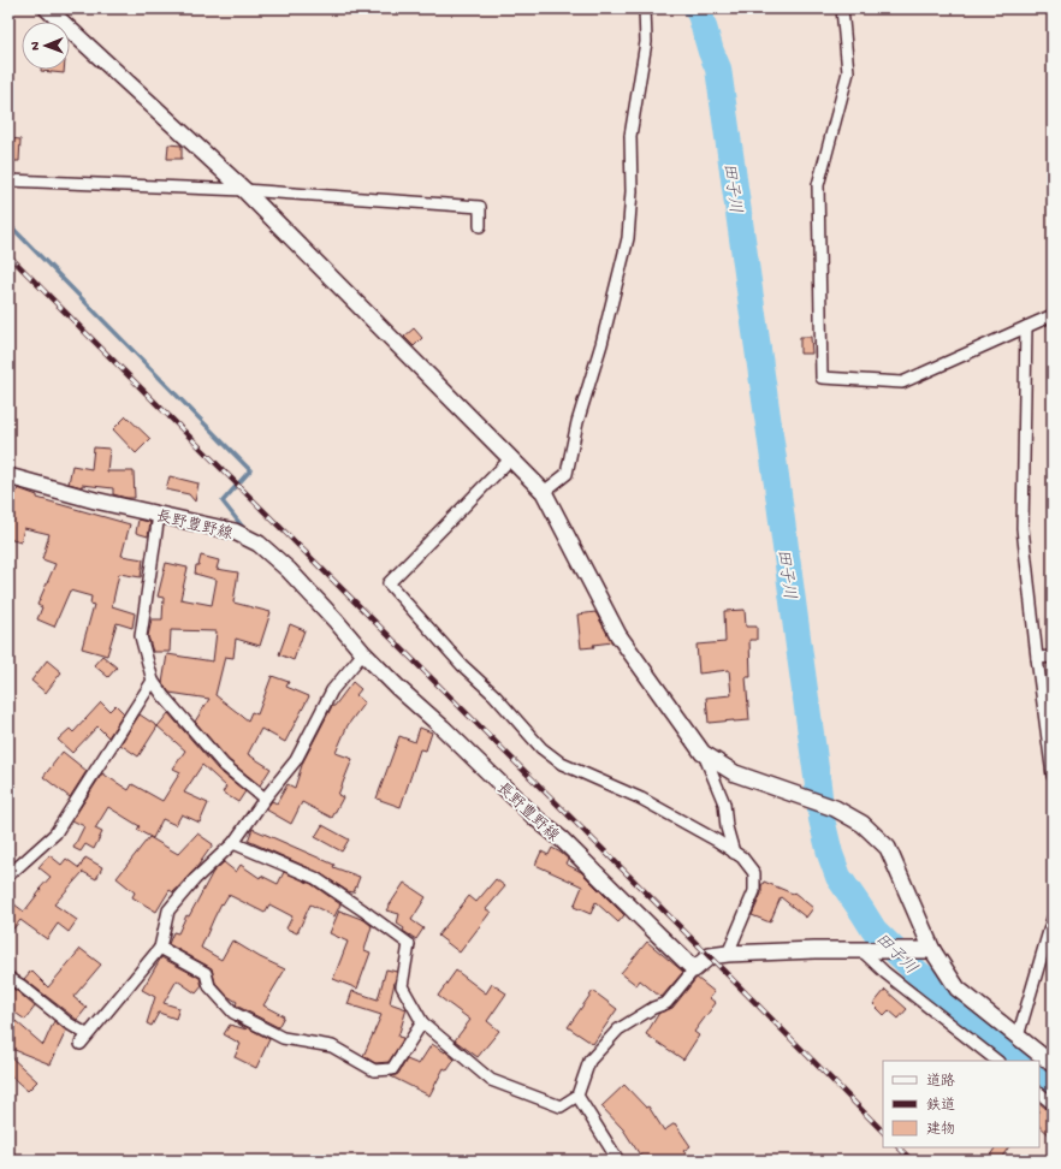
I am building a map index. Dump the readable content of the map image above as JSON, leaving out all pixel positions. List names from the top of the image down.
{
  "streets": {
    "street": ["長野豊野線"]
  },
  "water": ["田子川"],
  "legend": ["道路", "鉄道", "建物"],
  "north": "left"
}
